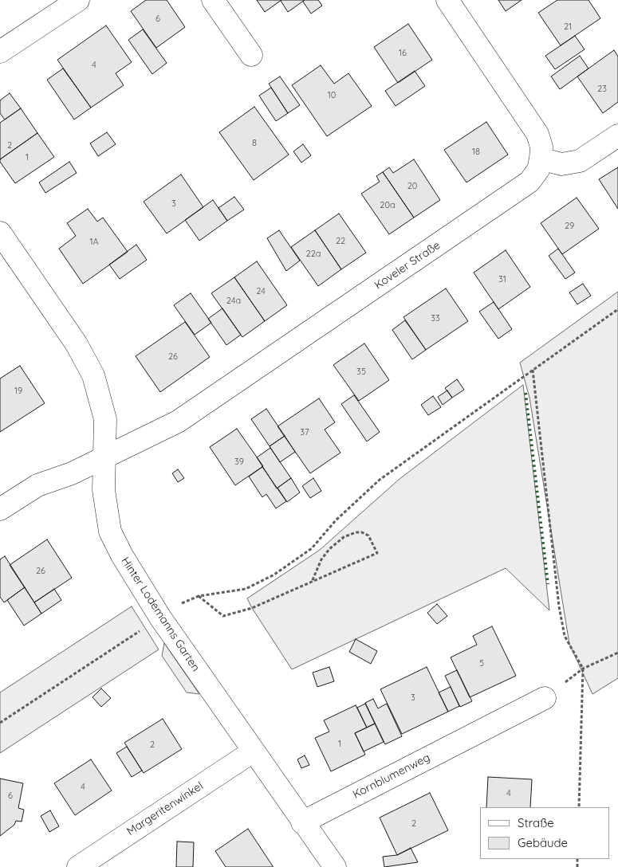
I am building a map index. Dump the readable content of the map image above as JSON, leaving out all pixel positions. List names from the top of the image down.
{
  "streets": {
    "street": [
      "Koveler Straße",
      "Hinter Lodemanns Garten",
      "Kornblumenweg",
      "Margeritenwinkel"
    ]
  },
  "crossings": [
    ["Koveler Straße", "Hinter Lodemanns Garten"],
    ["Hinter Lodemanns Garten", "Kornblumenweg"],
    ["Hinter Lodemanns Garten", "Margeritenwinkel"]
  ],
  "house_numbers": [
    "6",
    "21",
    "16",
    "4",
    "23",
    "10",
    "8",
    "2",
    "18",
    "1",
    "20",
    "3",
    "20a",
    "29",
    "22",
    "1A",
    "22a",
    "31",
    "24",
    "24a",
    "33",
    "26",
    "35",
    "19",
    "37",
    "39",
    "26",
    "5",
    "3",
    "1",
    "2",
    "4",
    "4",
    "6",
    "2"
  ],
  "legend": ["Straße", "Gebäude"]
}
